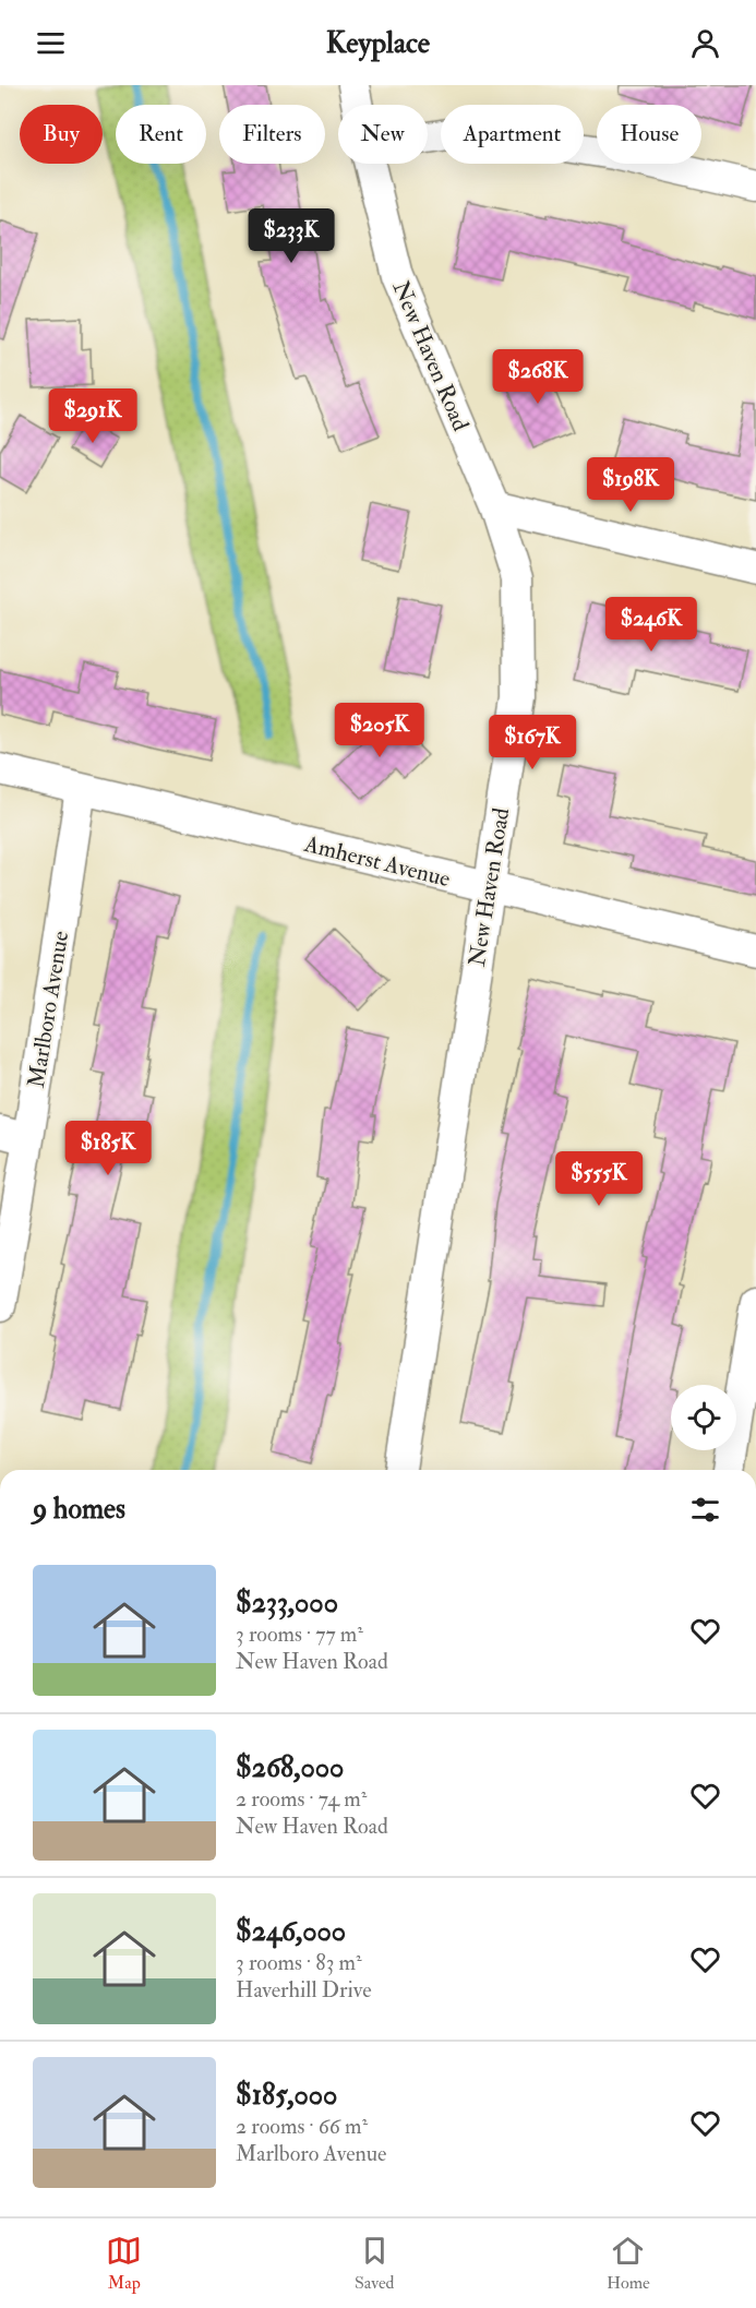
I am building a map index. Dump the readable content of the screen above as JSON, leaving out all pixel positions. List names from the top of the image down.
{
  "streets": {
    "street": ["New Haven Road", "Amherst Avenue", "Marlboro Avenue"]
  },
  "crossings": [
    ["New Haven Road", "Amherst Avenue"],
    ["Amherst Avenue", "Marlboro Avenue"]
  ],
  "page": {
    "header": "Keyplace",
    "chip": [
      "Buy",
      "Rent",
      "Filters",
      "New",
      "Apartment",
      "House"
    ],
    "price": [
      "$233K",
      "$268K",
      "$291K",
      "$198K",
      "$246K",
      "$205K",
      "$167K",
      "$185K",
      "$555K"
    ],
    "heading": "9 homes",
    "list": [
      {
        "name": "$233,000",
        "note": "3 rooms · 77 m² · New Haven Road"
      },
      {
        "name": "$268,000",
        "note": "2 rooms · 74 m² · New Haven Road"
      },
      {
        "name": "$246,000",
        "note": "3 rooms · 83 m² · Haverhill Drive"
      },
      {
        "name": "$185,000",
        "note": "2 rooms · 66 m² · Marlboro Avenue"
      }
    ],
    "tabs": ["Map", "Saved", "Home"]
  }
}
